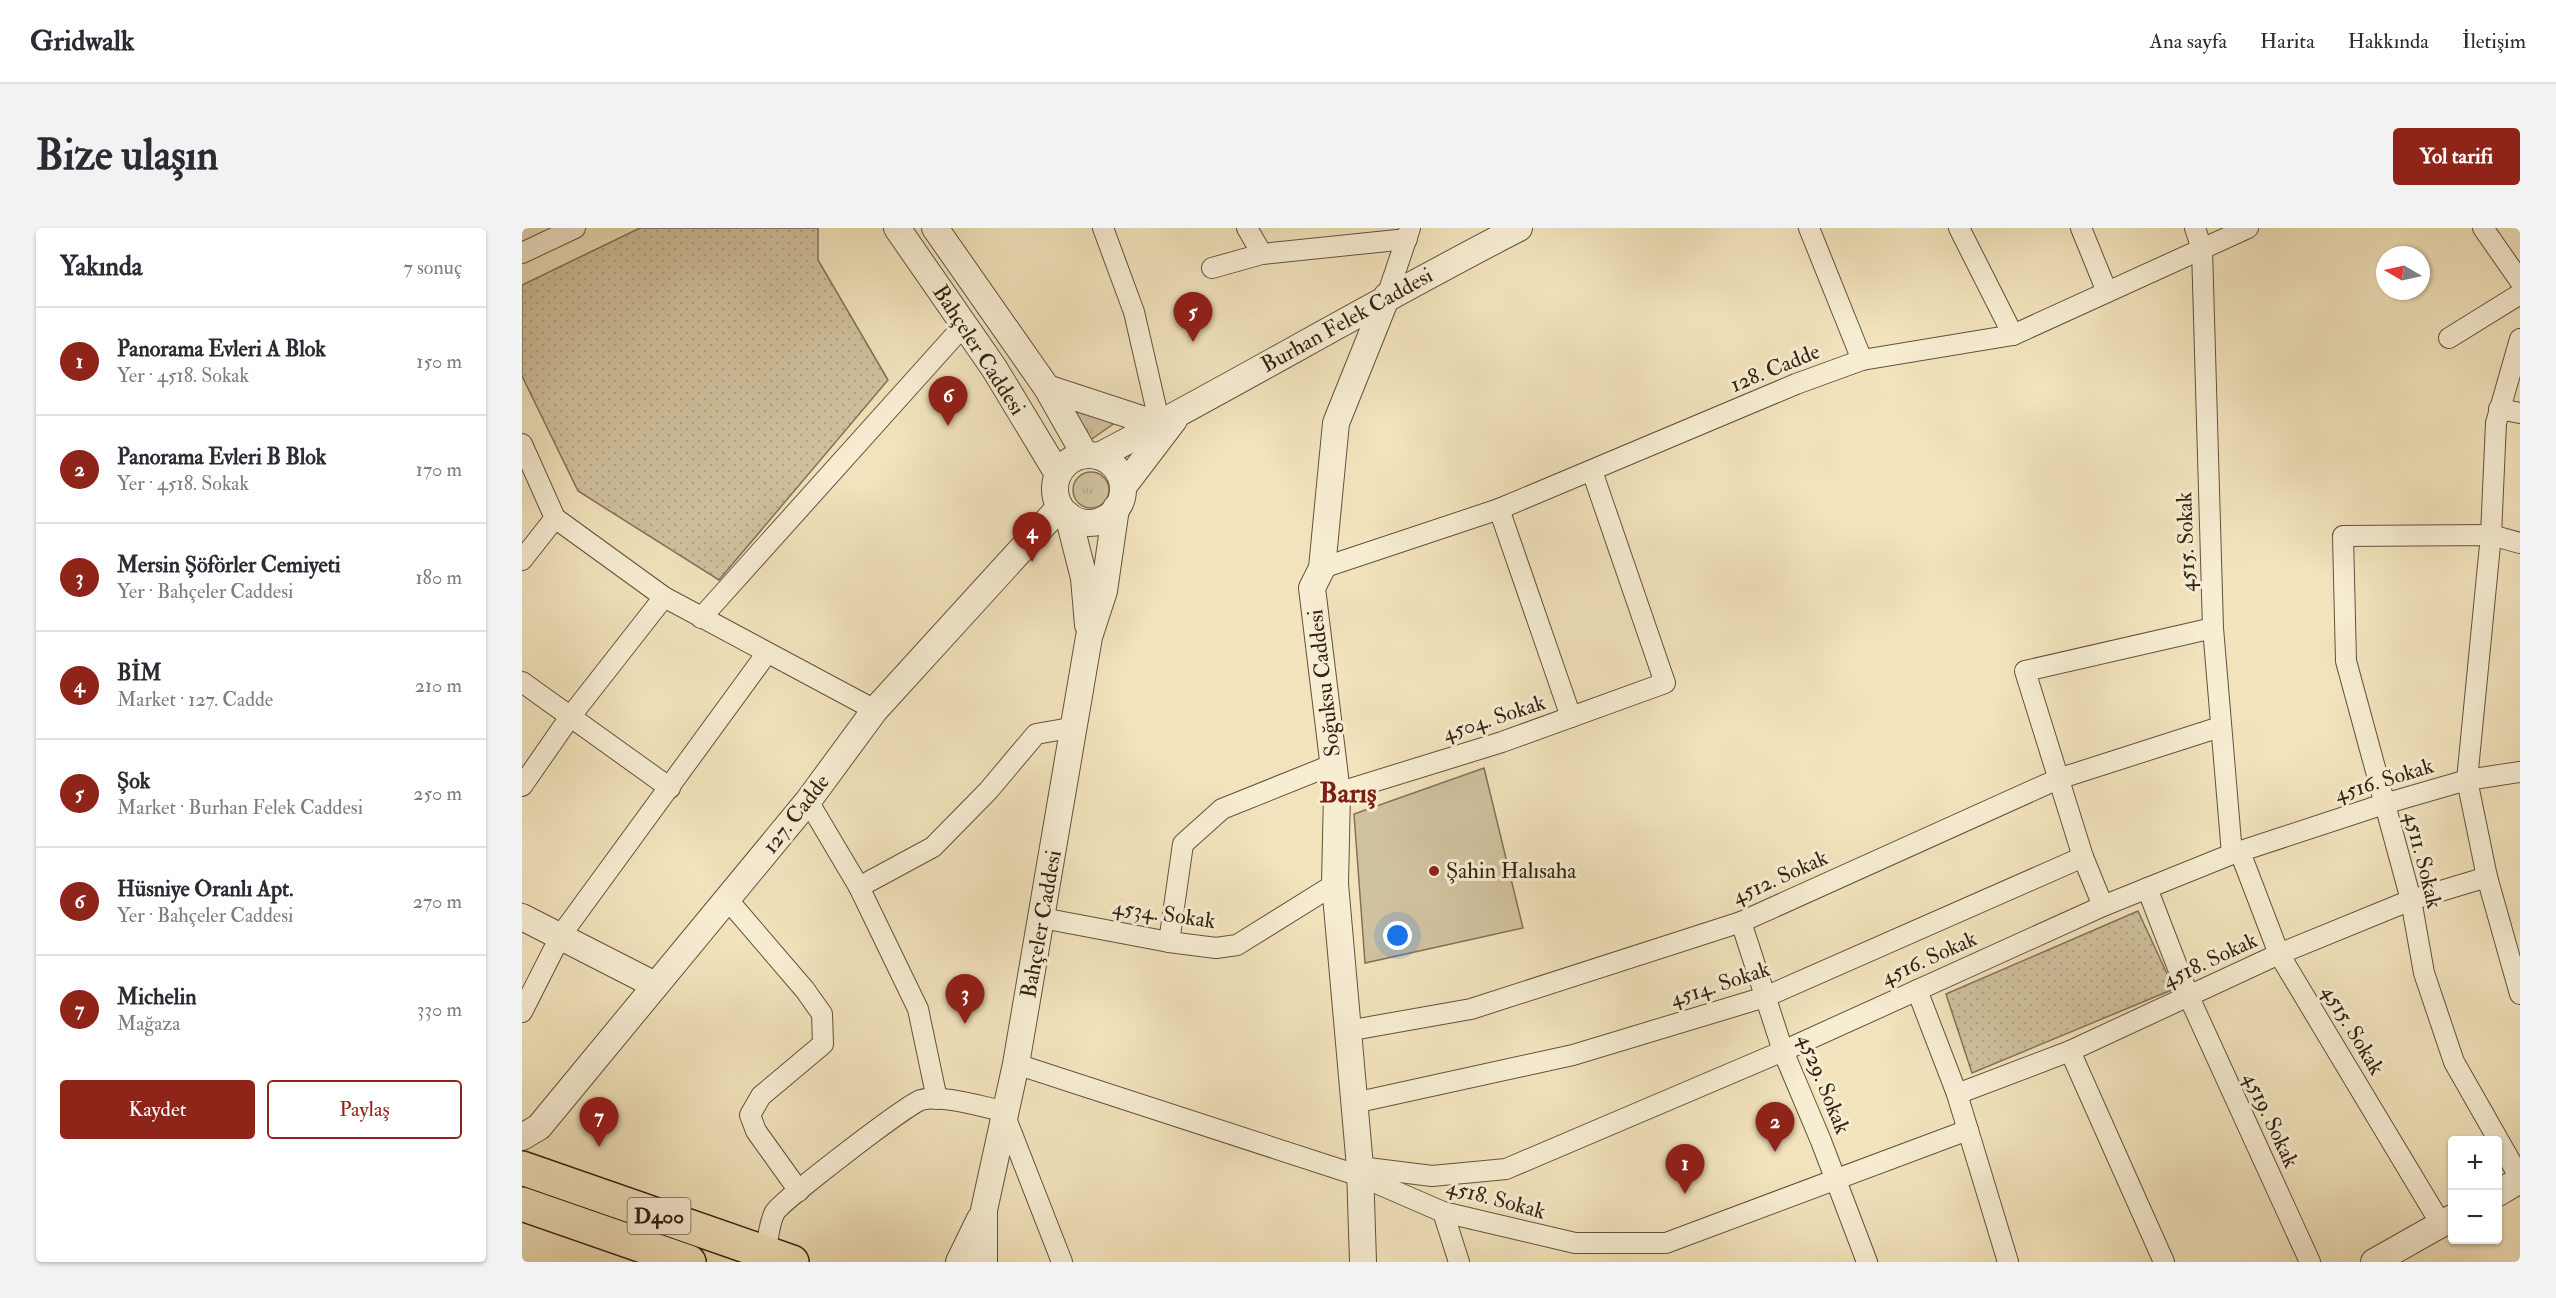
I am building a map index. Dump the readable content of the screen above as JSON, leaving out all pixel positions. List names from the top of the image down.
{
  "streets": {
    "highway": ["D400"],
    "street": [
      "Burhan Felek Caddesi",
      "Bahçeler Caddesi",
      "128. Cadde",
      "4515. Sokak",
      "Soğuksu Caddesi",
      "4504. Sokak",
      "4516. Sokak",
      "127. Cadde",
      "4511. Sokak",
      "4512. Sokak",
      "4534. Sokak",
      "4518. Sokak",
      "4514. Sokak",
      "4529. Sokak",
      "4519. Sokak"
    ]
  },
  "crossings": [
    ["Burhan Felek Caddesi", "Bahçeler Caddesi"],
    ["Burhan Felek Caddesi", "Soğuksu Caddesi"],
    ["Burhan Felek Caddesi", "127. Cadde"],
    ["Bahçeler Caddesi", "127. Cadde"],
    ["Bahçeler Caddesi", "4534. Sokak"],
    ["Bahçeler Caddesi", "4518. Sokak"],
    ["128. Cadde", "4515. Sokak"],
    ["128. Cadde", "Soğuksu Caddesi"],
    ["128. Cadde", "4504. Sokak"],
    ["4515. Sokak", "4516. Sokak"],
    ["4515. Sokak", "4512. Sokak"],
    ["4515. Sokak", "4518. Sokak"],
    ["Soğuksu Caddesi", "4504. Sokak"],
    ["Soğuksu Caddesi", "4516. Sokak"],
    ["Soğuksu Caddesi", "4512. Sokak"],
    ["Soğuksu Caddesi", "4534. Sokak"],
    ["Soğuksu Caddesi", "4518. Sokak"],
    ["Soğuksu Caddesi", "4514. Sokak"],
    ["4516. Sokak", "4511. Sokak"],
    ["4516. Sokak", "4518. Sokak"],
    ["4516. Sokak", "4529. Sokak"],
    ["4516. Sokak", "4519. Sokak"],
    ["4511. Sokak", "4518. Sokak"],
    ["4512. Sokak", "4529. Sokak"],
    ["4518. Sokak", "4529. Sokak"],
    ["4518. Sokak", "4519. Sokak"],
    ["4514. Sokak", "4529. Sokak"]
  ],
  "districts": ["Barış"],
  "places": ["Şahin Halısaha"],
  "north": "left",
  "page": {
    "header": "Gridwalk",
    "nav": [
      "Ana sayfa",
      "Harita",
      "Hakkında",
      "İletişim"
    ],
    "buttons": [
      "Yol tarifi",
      ["Kaydet", "Paylaş"]
    ],
    "title": "Bize ulaşın",
    "heading": ["Yakında", "7 sonuç"],
    "pins": [
      "5",
      "6",
      "4",
      "3",
      "7",
      "2",
      "1"
    ],
    "list": [
      {
        "mark": "1",
        "name": "Panorama Evleri A Blok",
        "note": "Yer · 4518. Sokak",
        "value": "150 m"
      },
      {
        "mark": "2",
        "name": "Panorama Evleri B Blok",
        "note": "Yer · 4518. Sokak",
        "value": "170 m"
      },
      {
        "mark": "3",
        "name": "Mersin Şöförler Cemiyeti",
        "note": "Yer · Bahçeler Caddesi",
        "value": "180 m"
      },
      {
        "mark": "4",
        "name": "BİM",
        "note": "Market · 127. Cadde",
        "value": "210 m"
      },
      {
        "mark": "5",
        "name": "Şok",
        "note": "Market · Burhan Felek Caddesi",
        "value": "250 m"
      },
      {
        "mark": "6",
        "name": "Hüsniye Oranlı Apt.",
        "note": "Yer · Bahçeler Caddesi",
        "value": "270 m"
      },
      {
        "mark": "7",
        "name": "Michelin",
        "note": "Mağaza",
        "value": "330 m"
      }
    ],
    "map_buttons": ["+", "−"]
  }
}
